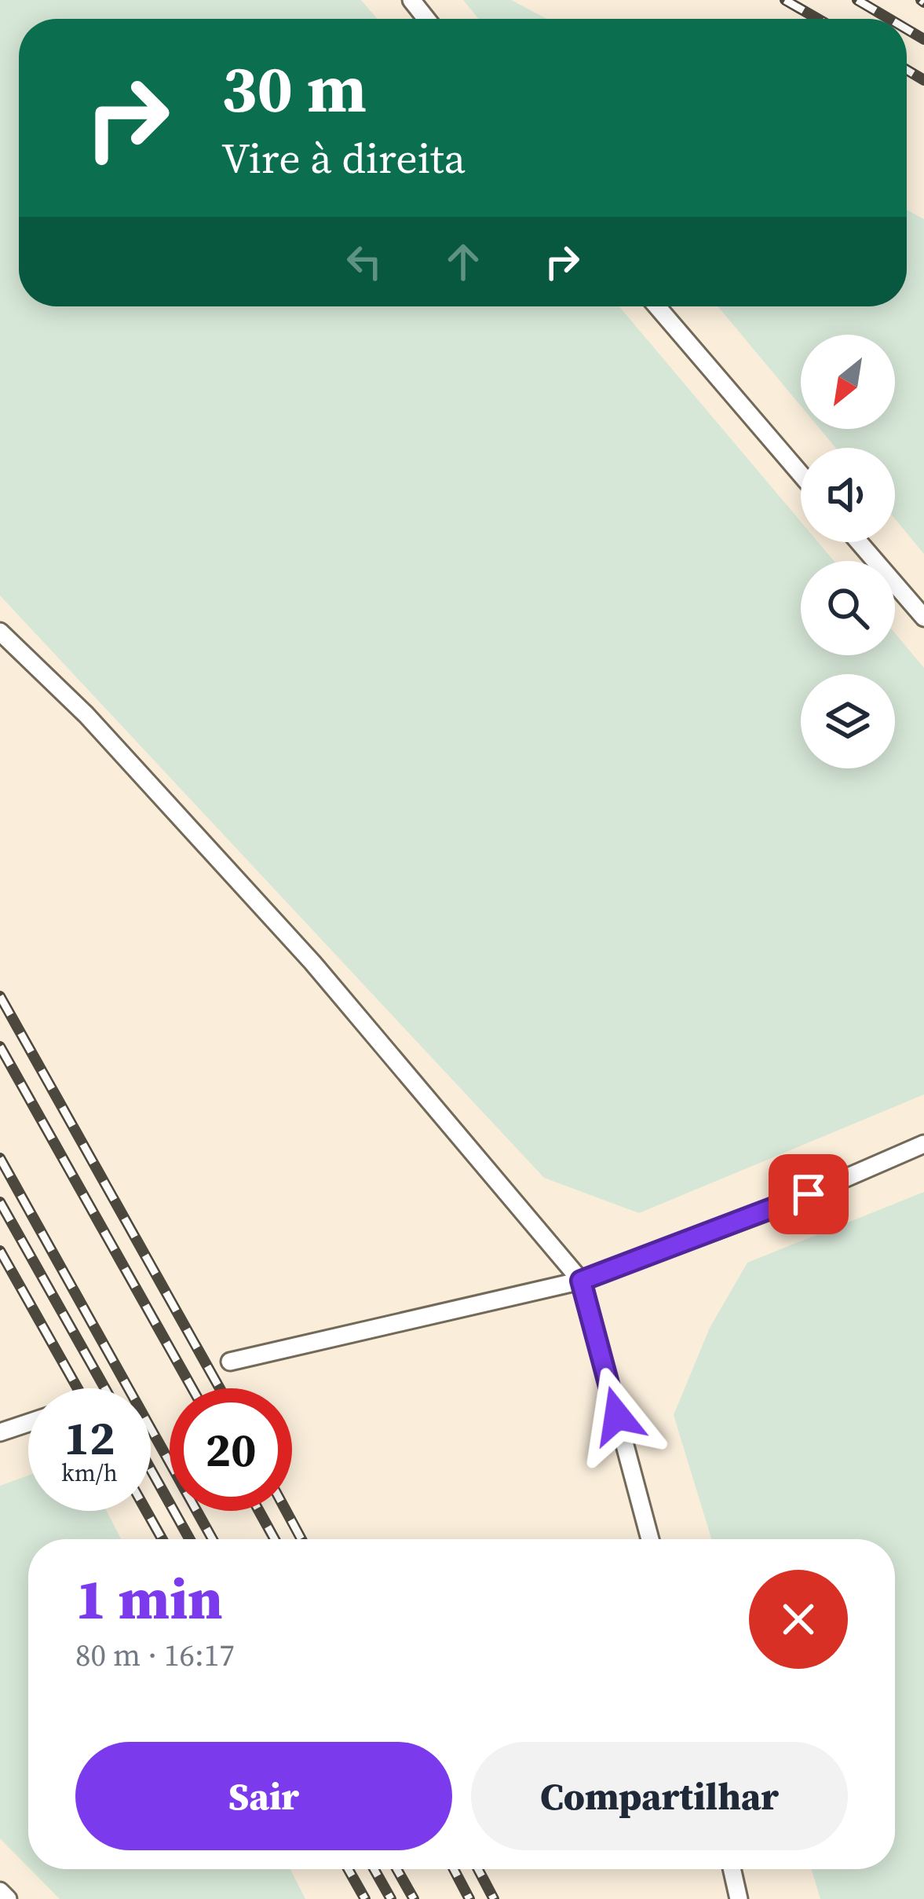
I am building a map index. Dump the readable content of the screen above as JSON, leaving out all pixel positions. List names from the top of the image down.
{
  "north": "bottom left",
  "page": {
    "turn": ["30 m", "Vire à direita"],
    "speed": "12 km/h",
    "limit": "20",
    "heading": ["1 min", "80 m · 16:17"],
    "buttons": ["Sair", "Compartilhar"]
  }
}
